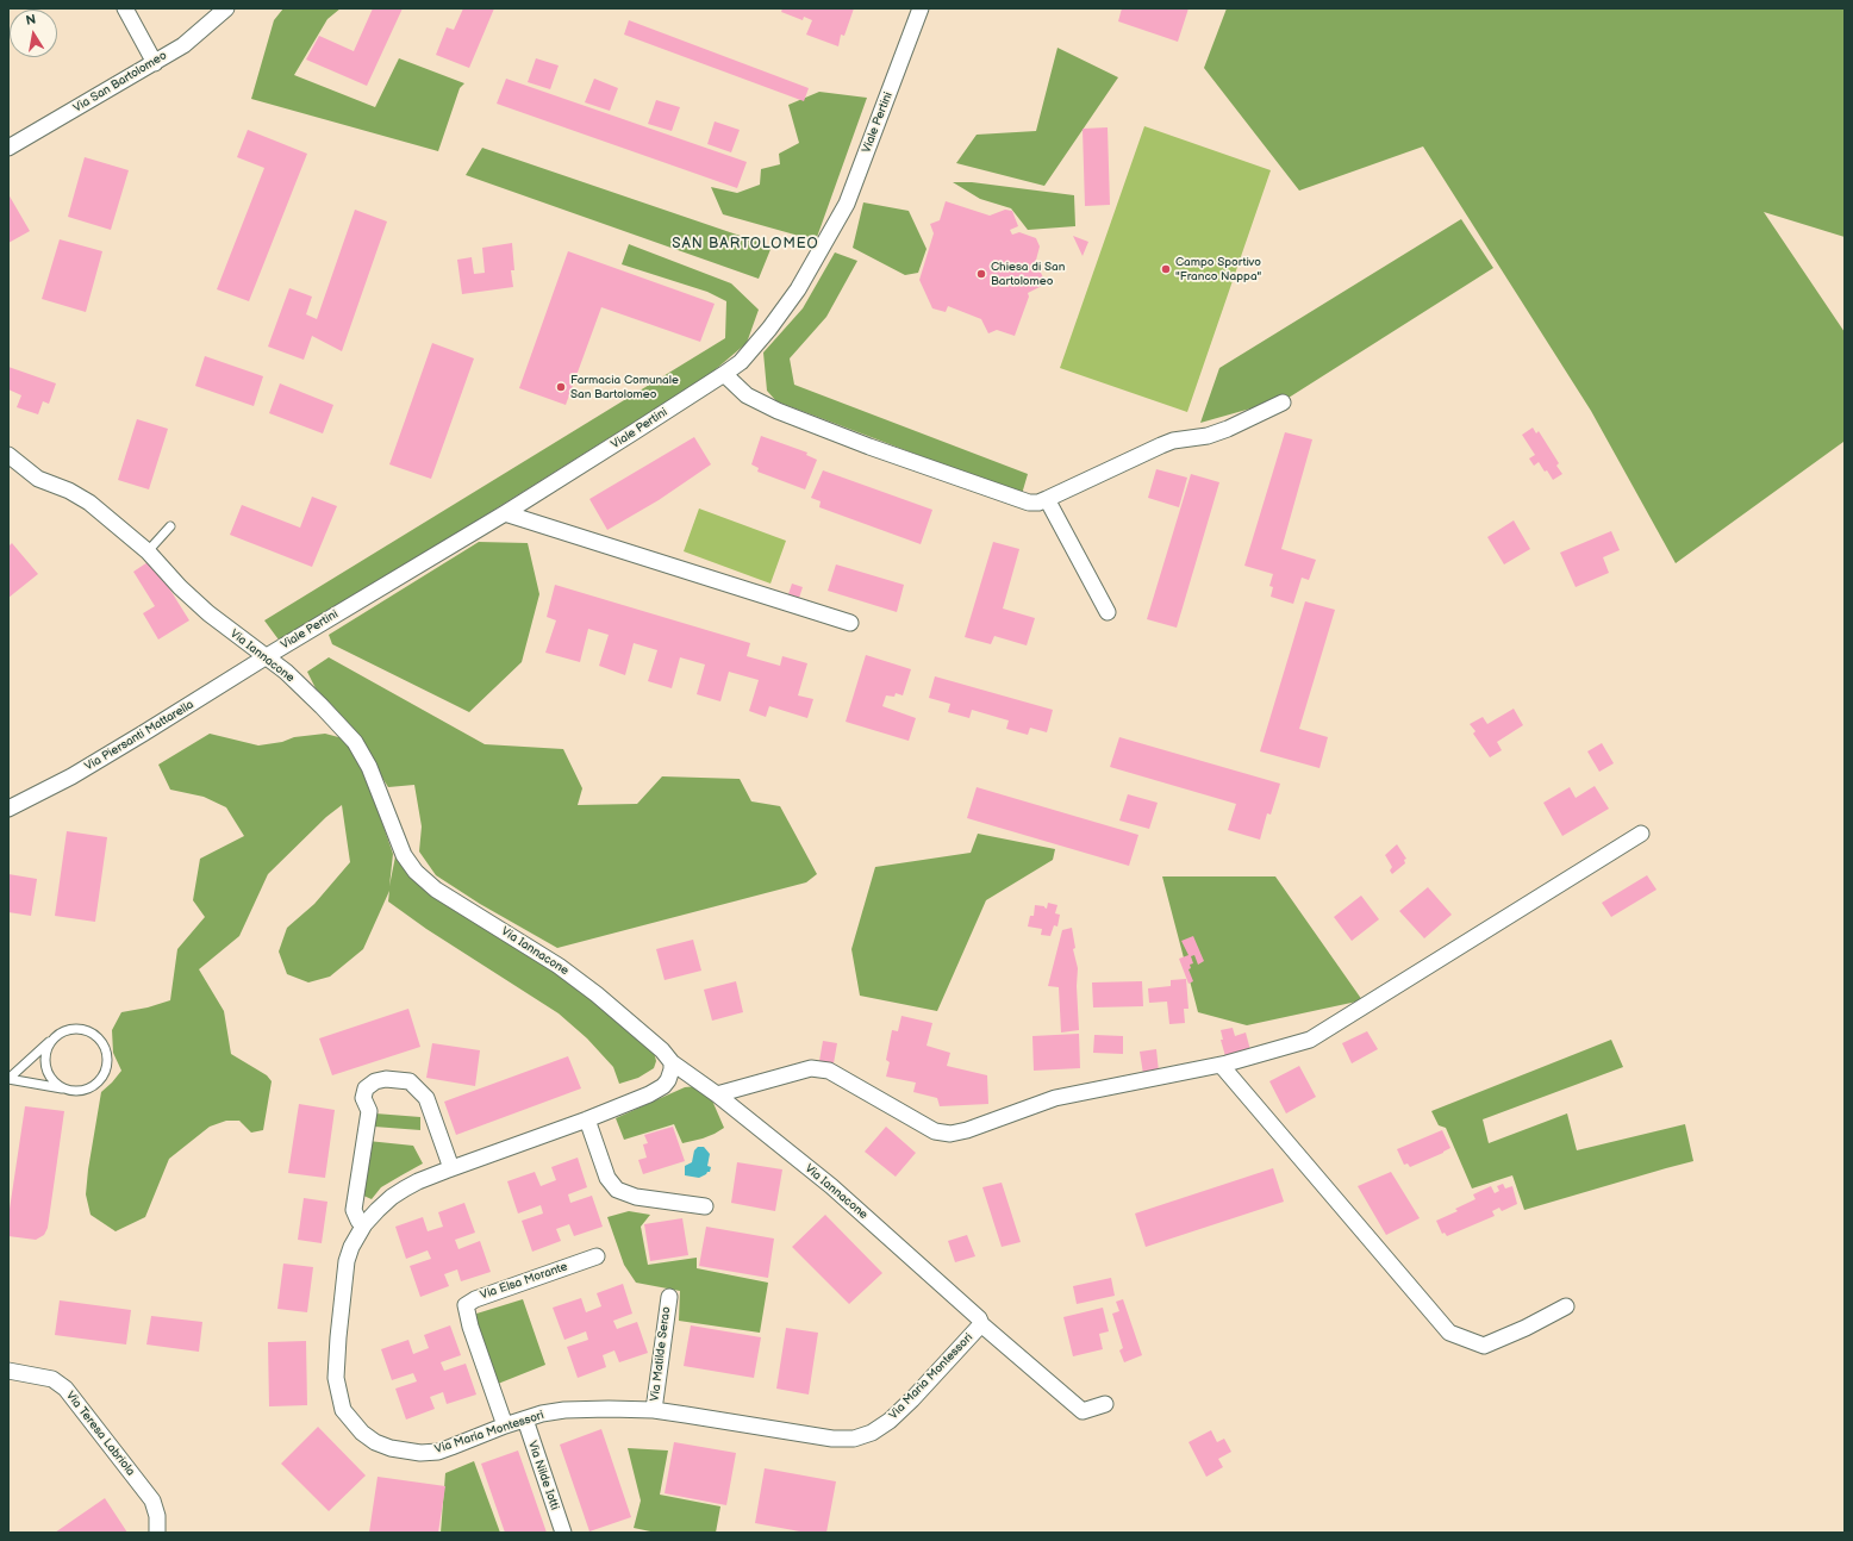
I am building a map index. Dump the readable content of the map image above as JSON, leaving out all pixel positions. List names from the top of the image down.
{
  "streets": {
    "street": [
      "Via San Bartolomeo",
      "Viale Pertini",
      "Via Iannacone",
      "Via Piersanti Mattarella",
      "Via Elsa Morante",
      "Via Matilde Serao",
      "Via Maria Montessori",
      "Via Teresa Labriola",
      "Via Nilde Iotti"
    ]
  },
  "crossings": [
    ["Viale Pertini", "Via Iannacone"],
    ["Viale Pertini", "Via Piersanti Mattarella"],
    ["Via Iannacone", "Via Piersanti Mattarella"],
    ["Via Iannacone", "Via Maria Montessori"],
    ["Via Elsa Morante", "Via Maria Montessori"],
    ["Via Matilde Serao", "Via Maria Montessori"],
    ["Via Maria Montessori", "Via Nilde Iotti"]
  ],
  "districts": ["SAN BARTOLOMEO"],
  "places": ["Campo Sportivo \"Franco Nappa\"", "Chiesa di San Bartolomeo", "Farmacia Comunale San Bartolomeo"],
  "north": "top"
}
